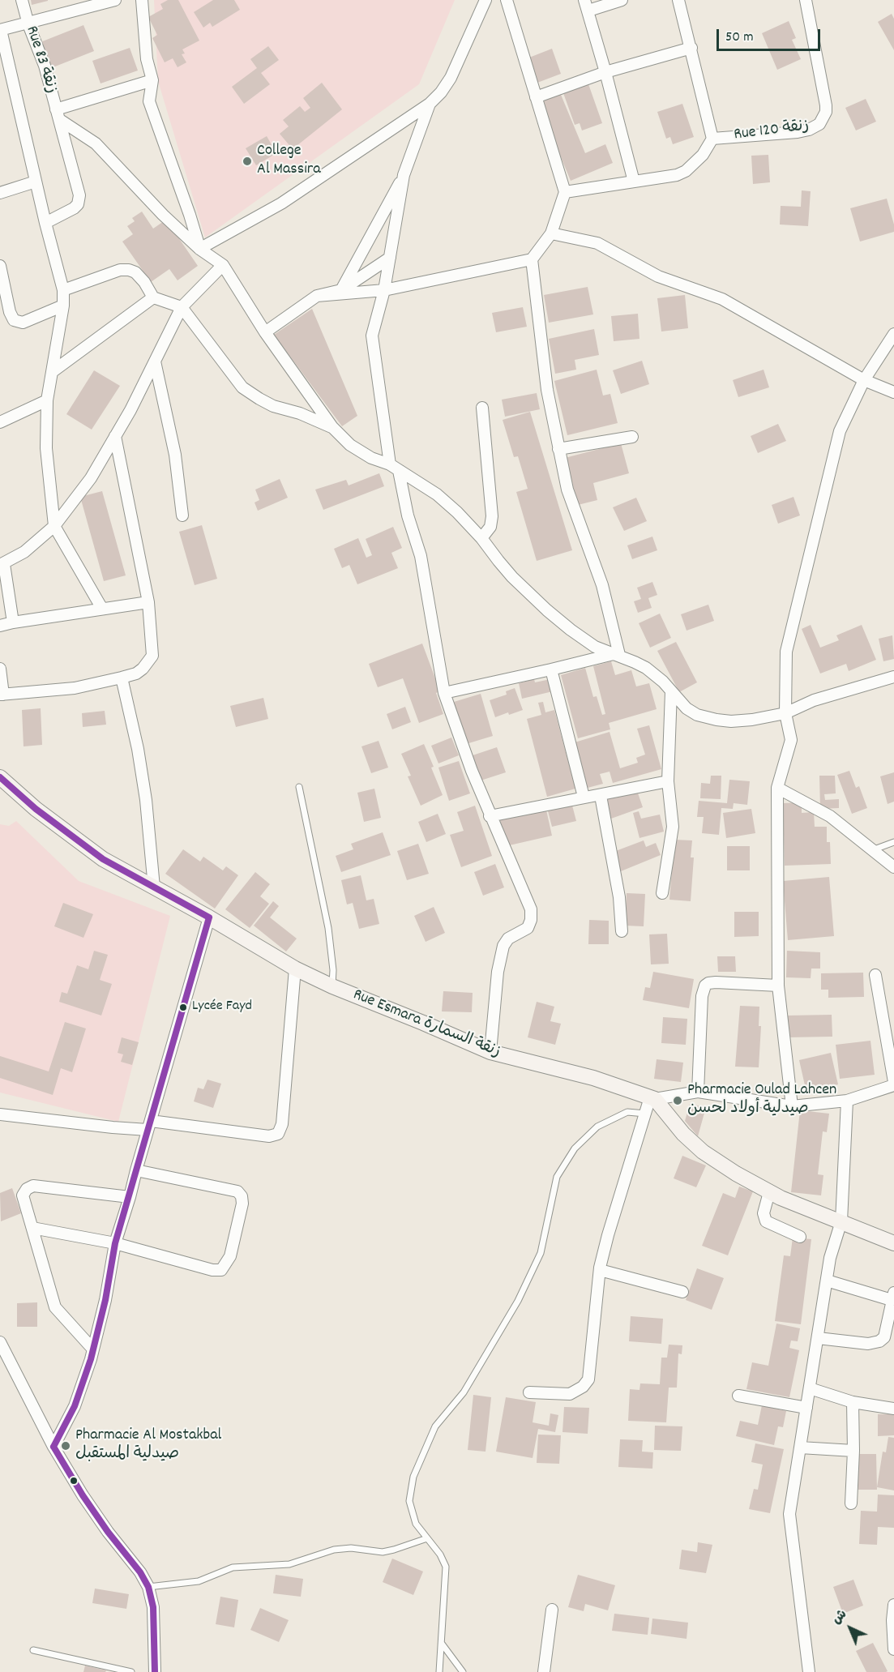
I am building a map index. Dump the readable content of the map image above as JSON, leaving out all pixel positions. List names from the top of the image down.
{
  "streets": {
    "street": ["Rue 83 زنقة", "Rue 120 زنقة", "Rue Esmara زنقة السمارة"]
  },
  "places": [
    "College Al Massira",
    "Lycée Fayd",
    "Pharmacie Oulad Lahcen صيدلية أولاد لحسن",
    "Pharmacie Al Mostakbal صيدلية المستقبل"
  ],
  "scale_bar": "50 m",
  "north": "top left"
}
